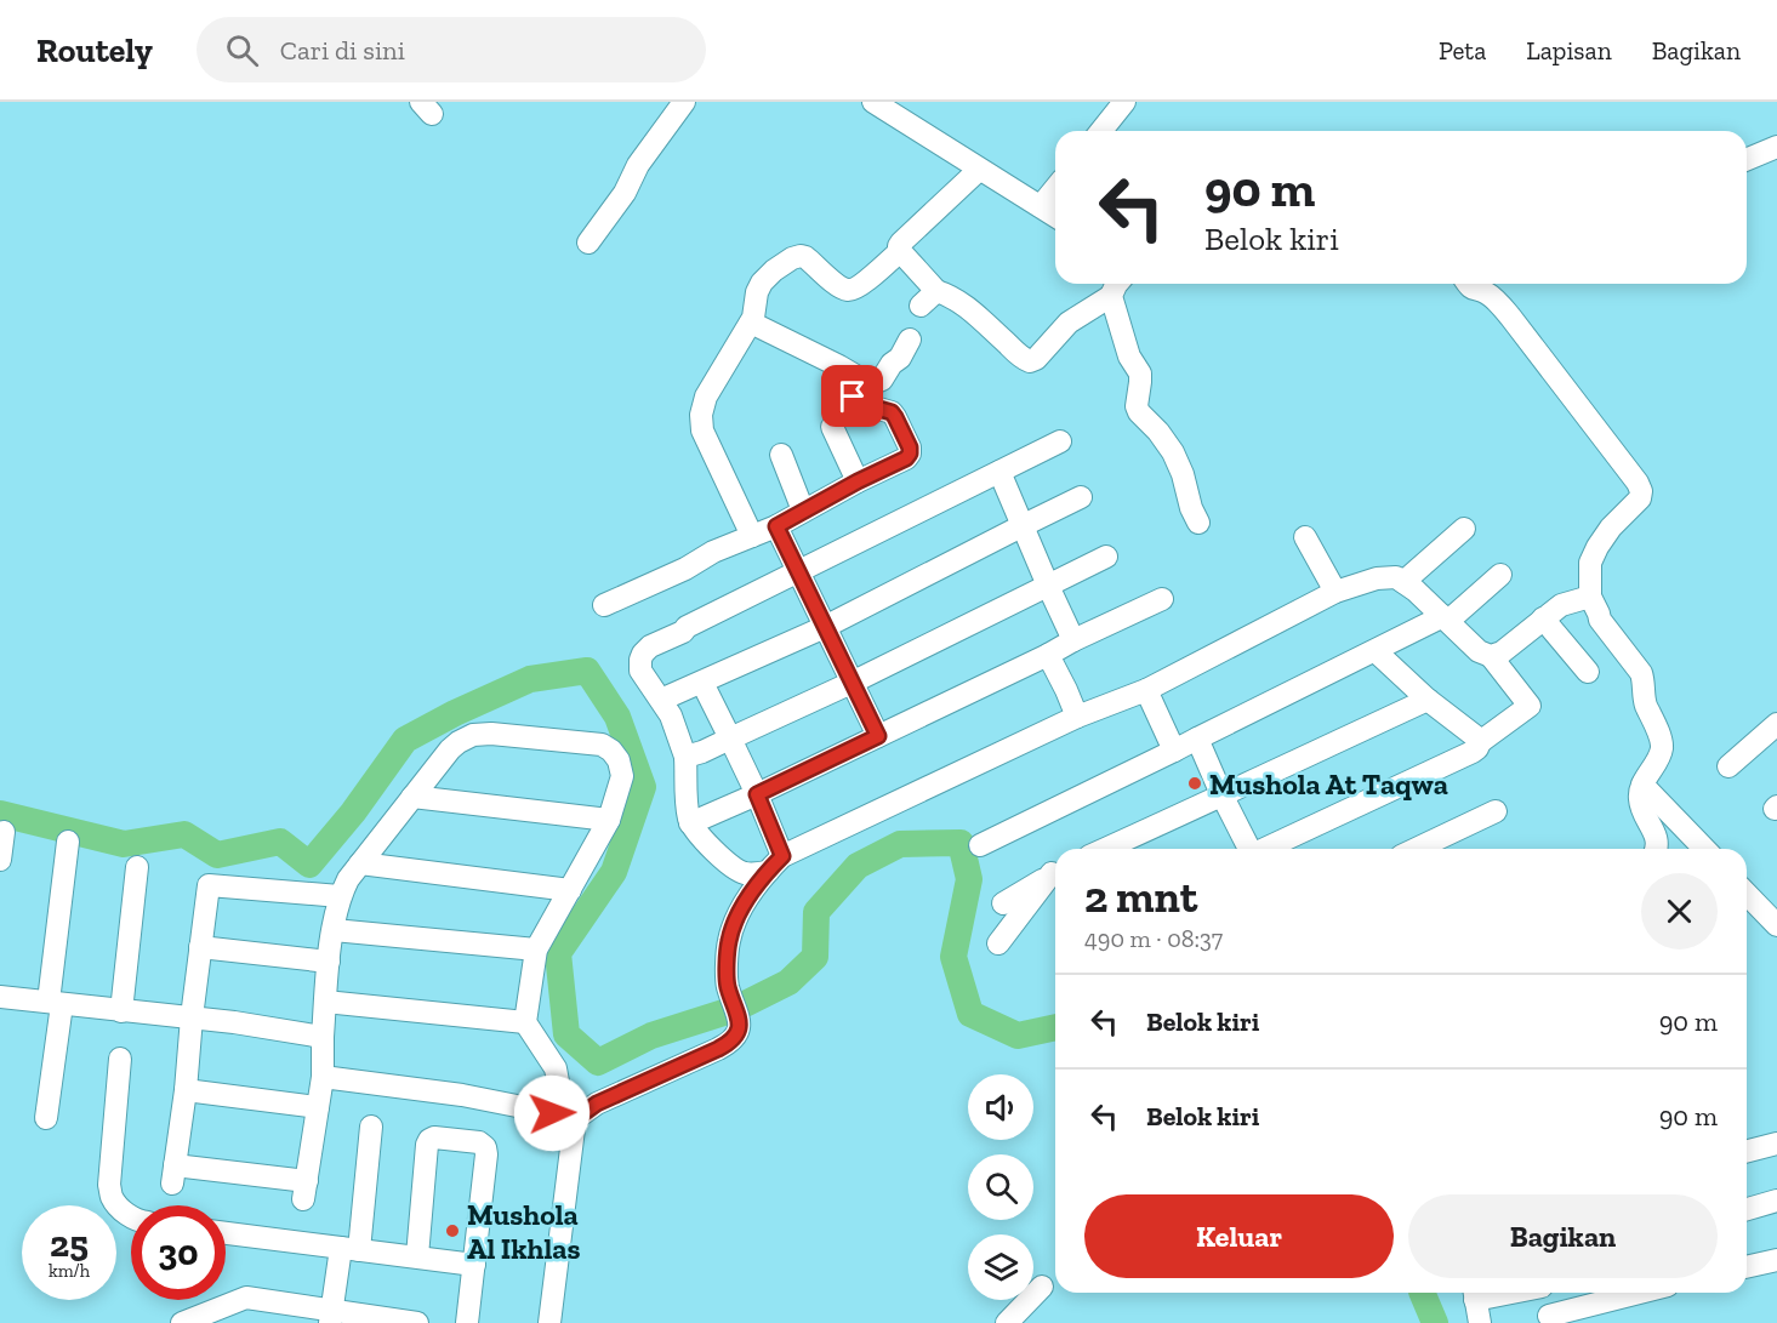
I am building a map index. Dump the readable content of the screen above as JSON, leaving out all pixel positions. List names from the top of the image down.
{
  "places": ["Mushola At Taqwa", "Mushola Al Ikhlas"],
  "page": {
    "header": "Routely",
    "search": "Cari di sini",
    "nav": ["Peta", "Lapisan", "Bagikan"],
    "turn": ["90 m", "Belok kiri"],
    "heading": ["2 mnt", "490 m · 08:37"],
    "list": [
      {
        "name": "Belok kiri",
        "value": "90 m"
      },
      {
        "name": "Belok kiri",
        "value": "90 m"
      }
    ],
    "buttons": ["Keluar", "Bagikan"],
    "speed": "25 km/h",
    "limit": "30"
  }
}
